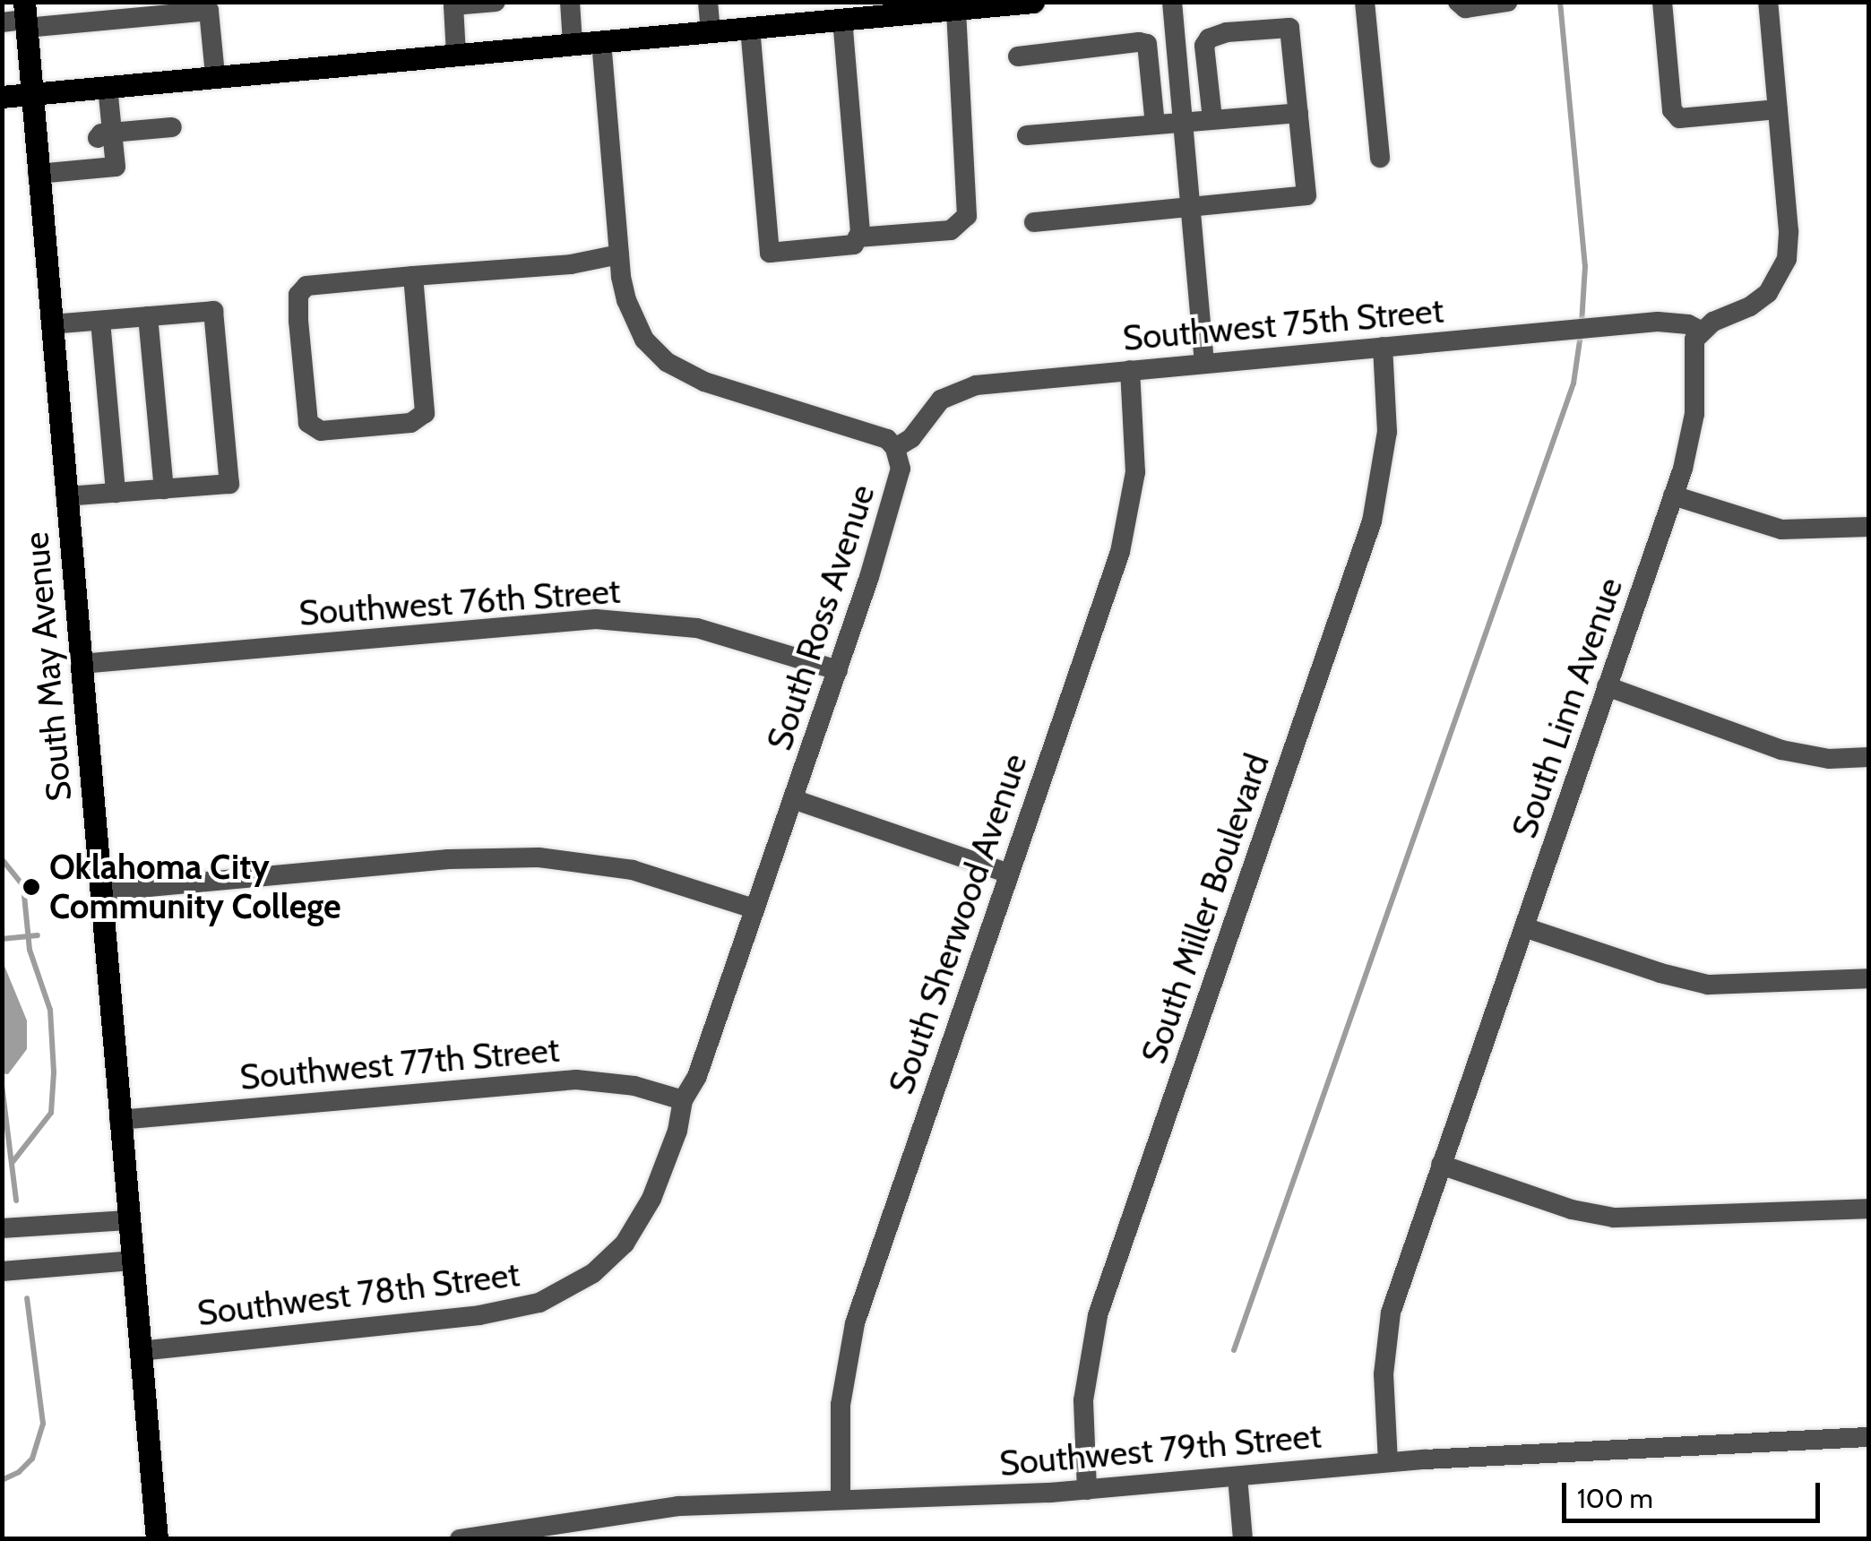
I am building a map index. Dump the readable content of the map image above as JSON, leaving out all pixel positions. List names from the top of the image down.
{
  "streets": {
    "main road": ["South May Avenue"],
    "street": [
      "Southwest 75th Street",
      "Southwest 76th Street",
      "South Ross Avenue",
      "South Linn Avenue",
      "South Miller Boulevard",
      "South Sherwood Avenue",
      "Southwest 77th Street",
      "Southwest 78th Street",
      "Southwest 79th Street"
    ]
  },
  "crossings": [
    ["Southwest 75th Street", "South Ross Avenue"],
    ["Southwest 75th Street", "South Linn Avenue"],
    ["Southwest 75th Street", "South Miller Boulevard"],
    ["Southwest 75th Street", "South Sherwood Avenue"],
    ["Southwest 76th Street", "South Ross Avenue"],
    ["Southwest 76th Street", "South May Avenue"],
    ["South Ross Avenue", "Southwest 77th Street"],
    ["South Ross Avenue", "Southwest 78th Street"],
    ["South May Avenue", "Southwest 77th Street"],
    ["South May Avenue", "Southwest 78th Street"],
    ["South Linn Avenue", "Southwest 79th Street"],
    ["South Miller Boulevard", "Southwest 79th Street"],
    ["South Sherwood Avenue", "Southwest 79th Street"],
    ["Southwest 77th Street", "Southwest 78th Street"]
  ],
  "places": ["Oklahoma City Community College"],
  "scale_bar": "100 m"
}
